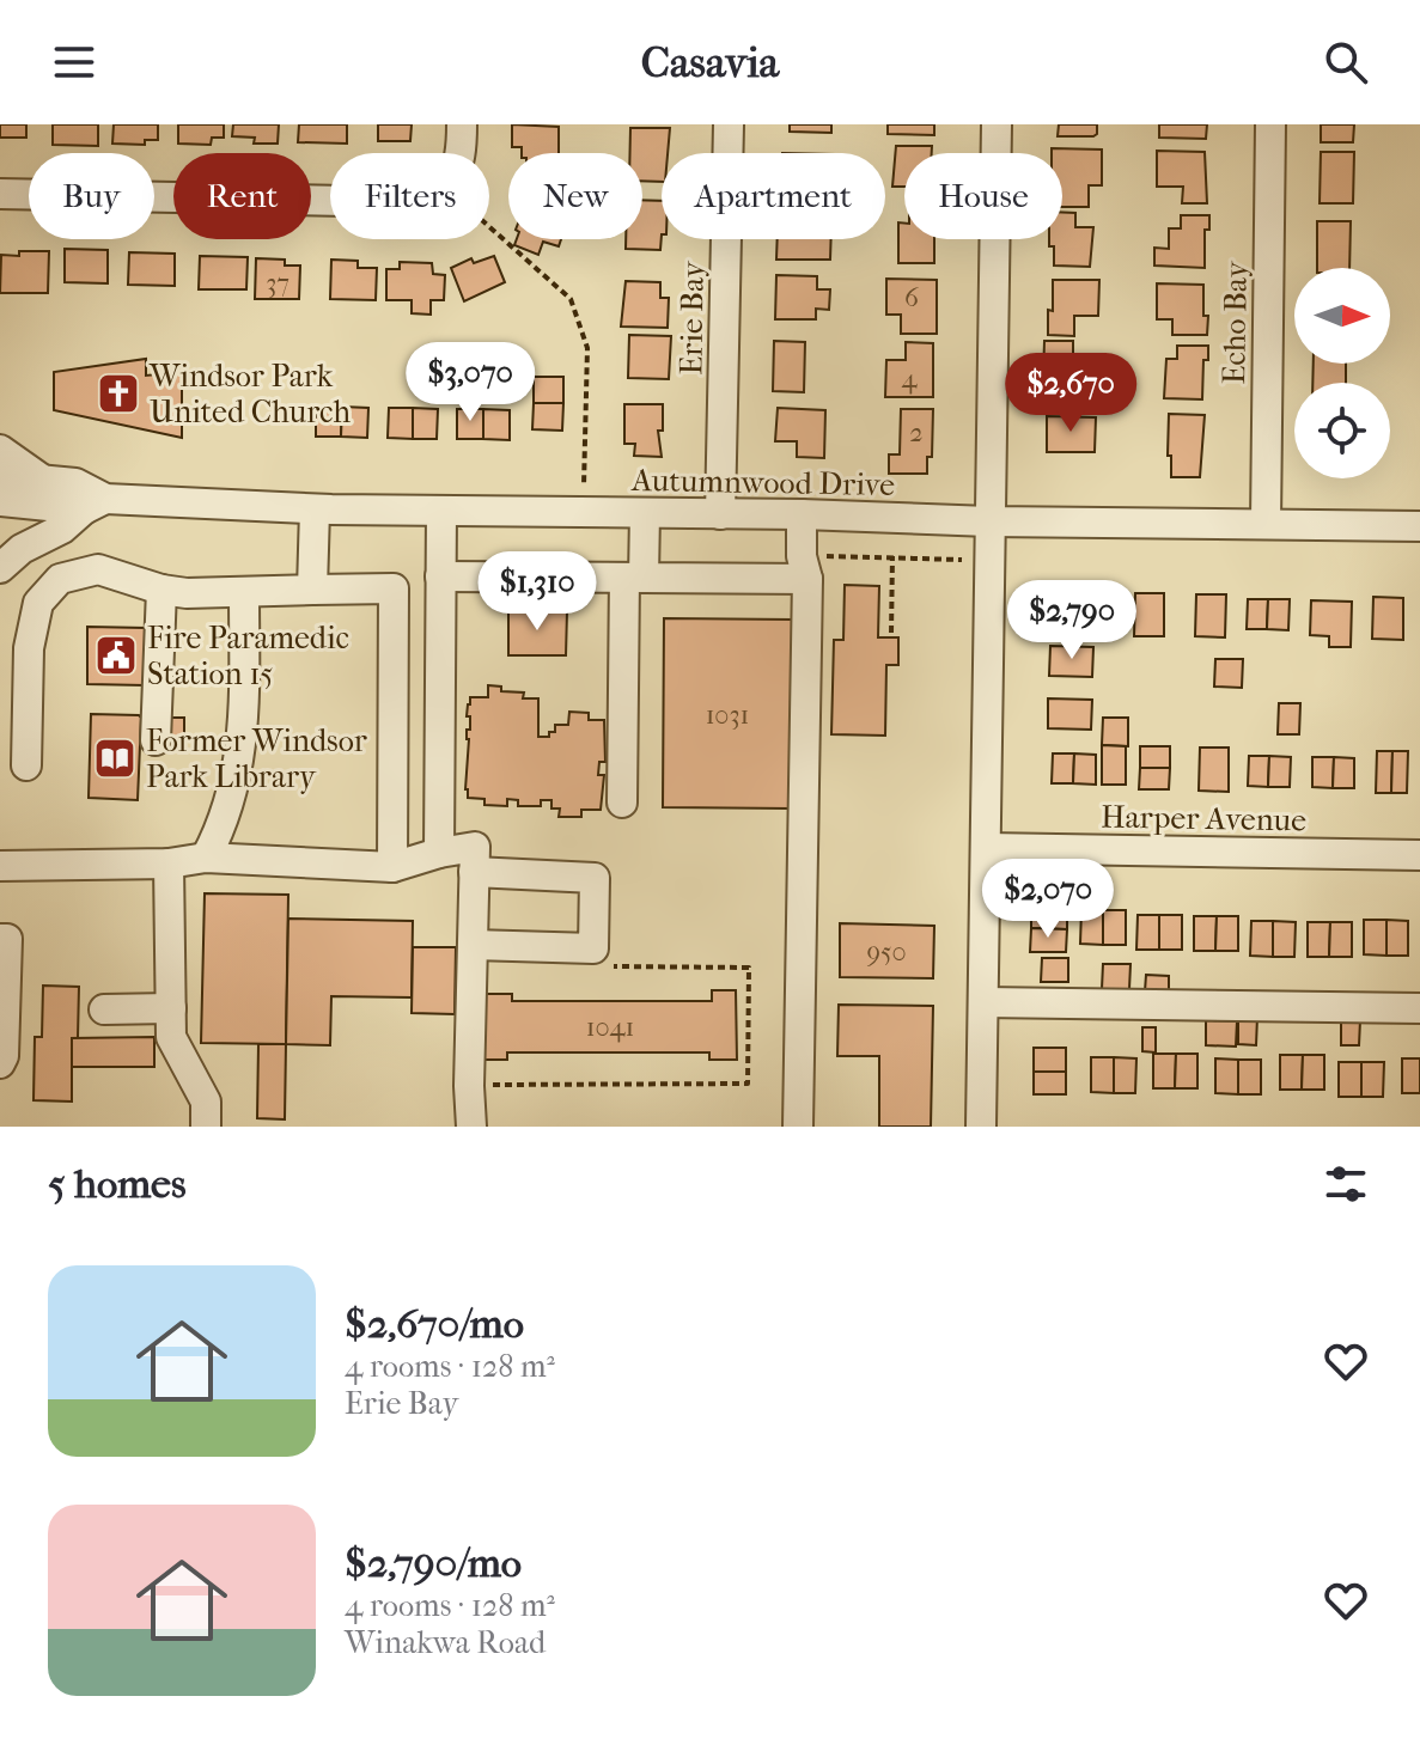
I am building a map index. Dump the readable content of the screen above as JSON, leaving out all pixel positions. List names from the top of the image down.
{
  "streets": {
    "street": [
      "Erie Bay",
      "Echo Bay",
      "Autumnwood Drive",
      "Harper Avenue"
    ]
  },
  "crossings": [
    ["Erie Bay", "Autumnwood Drive"],
    ["Echo Bay", "Autumnwood Drive"]
  ],
  "places": {
    "church": ["Windsor Park United Church"],
    "public building": ["Fire Paramedic Station 15"],
    "library": ["Former Windsor Park Library"]
  },
  "house_numbers": [
    "37",
    "6",
    "4",
    "2",
    "1031",
    "950",
    "1041"
  ],
  "north": "right",
  "page": {
    "header": "Casavia",
    "chip": [
      "Buy",
      "Rent",
      "Filters",
      "New",
      "Apartment",
      "House"
    ],
    "price": [
      "$3,070",
      "$2,670",
      "$1,310",
      "$2,790",
      "$2,070"
    ],
    "heading": "5 homes",
    "list": [
      {
        "name": "$2,670/mo",
        "note": "4 rooms · 128 m² · Erie Bay"
      },
      {
        "name": "$2,790/mo",
        "note": "4 rooms · 128 m² · Winakwa Road"
      }
    ]
  }
}
